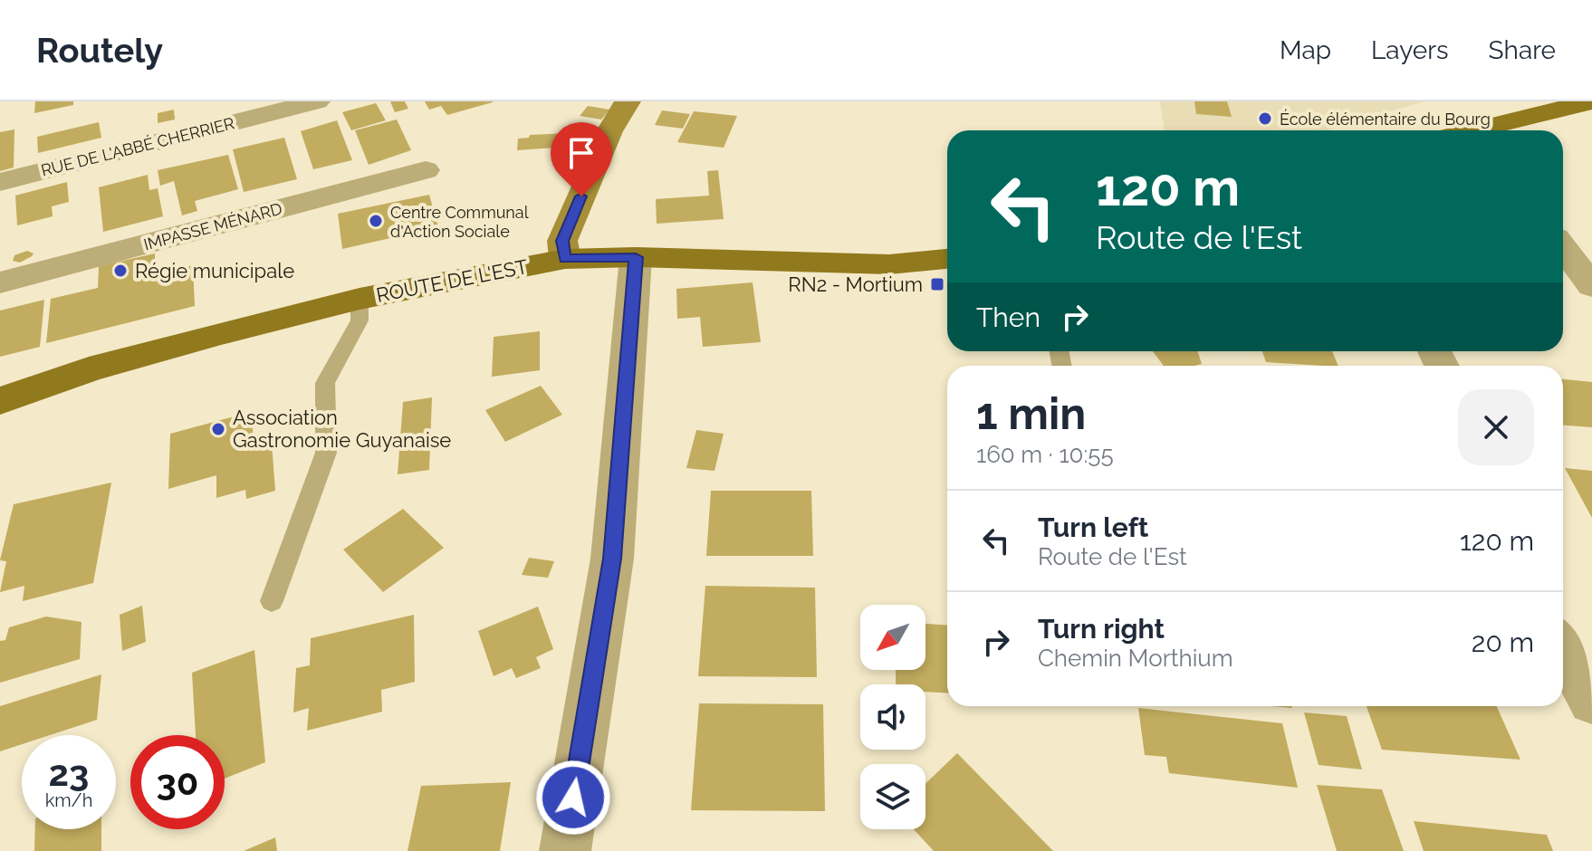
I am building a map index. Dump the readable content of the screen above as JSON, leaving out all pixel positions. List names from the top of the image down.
{
  "streets": {
    "main road": ["ROUTE DE L'EST"],
    "street": ["RUE DE L'ABBÉ CHERRIER", "IMPASSE MÉNARD"]
  },
  "places": {
    "other": [
      "École élémentaire du Bourg",
      "Centre Communal d'Action Sociale",
      "Régie municipale",
      "Association Gastronomie Guyanaise"
    ],
    "transit": ["RN2 - Mortium"]
  },
  "north": "bottom left",
  "page": {
    "header": "Routely",
    "nav": ["Map", "Layers", "Share"],
    "turn": ["120 m", "Route de l'Est"],
    "then": "Then",
    "heading": ["1 min", "160 m · 10:55"],
    "list": [
      {
        "name": "Turn left",
        "note": "Route de l'Est",
        "value": "120 m"
      },
      {
        "name": "Turn right",
        "note": "Chemin Morthium",
        "value": "20 m"
      }
    ],
    "speed": "23 km/h",
    "limit": "30"
  }
}
